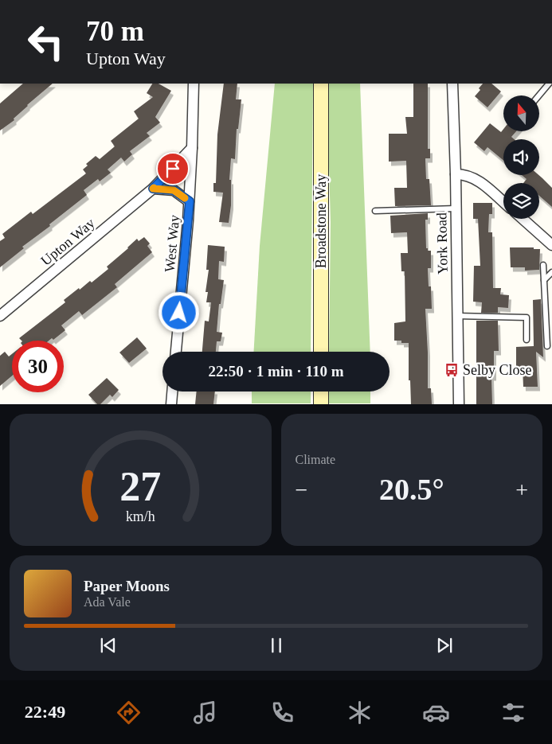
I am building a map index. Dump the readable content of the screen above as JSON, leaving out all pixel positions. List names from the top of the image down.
{
  "streets": {
    "street": [
      "Broadstone Way",
      "Upton Way",
      "West Way",
      "York Road"
    ]
  },
  "crossings": [
    ["Upton Way", "West Way"]
  ],
  "places": {
    "bus stop": ["Selby Close"]
  },
  "north": "top",
  "page": {
    "turn": ["70 m", "Upton Way"],
    "limit": "30",
    "trip": "22:50 · 1 min · 110 m",
    "tile": "Climate",
    "heat": ["−", "20.5°", "+"],
    "song": ["Paper Moons", "Ada Vale"],
    "tabs": "22:49",
    "gauge": ["27", "km/h"]
  }
}
